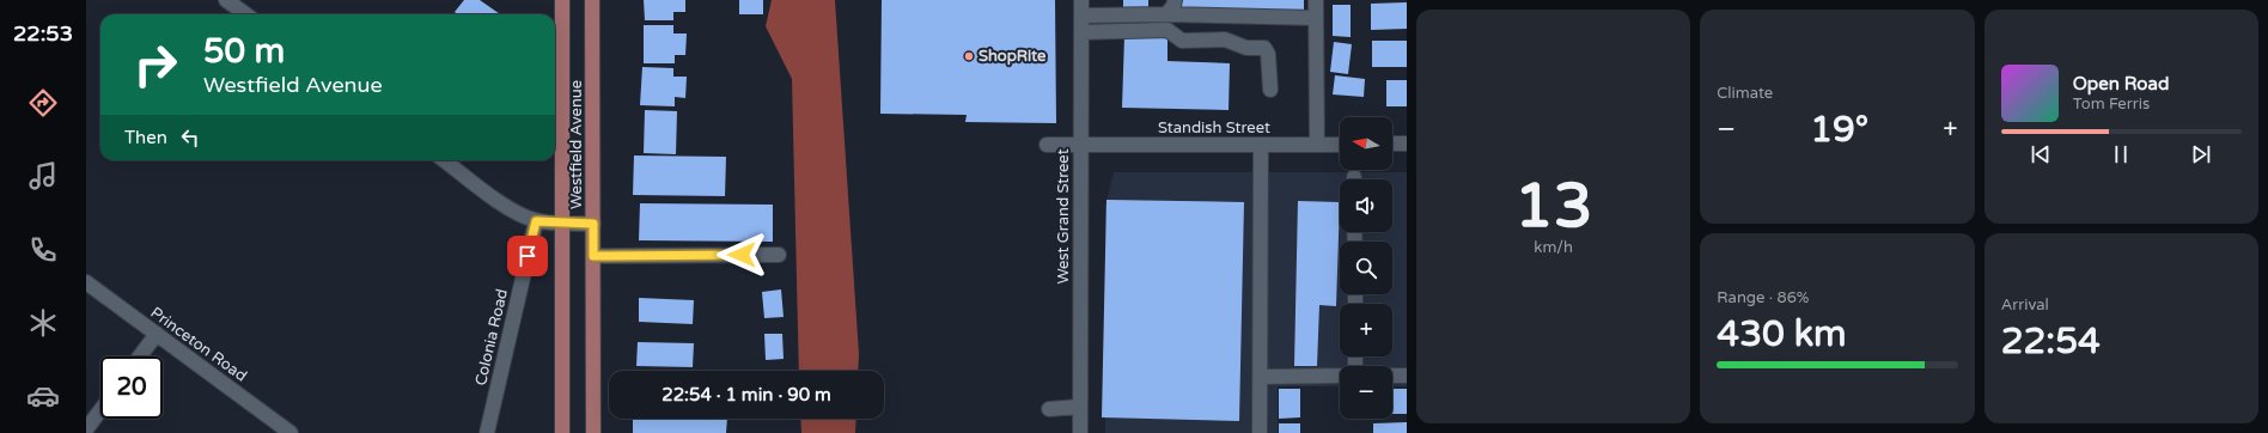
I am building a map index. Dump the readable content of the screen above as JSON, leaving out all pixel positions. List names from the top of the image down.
{
  "streets": {
    "main road": ["Westfield Avenue"],
    "street": [
      "Standish Street",
      "West Grand Street",
      "Colonia Road",
      "Princeton Road"
    ]
  },
  "crossings": [
    ["Standish Street", "West Grand Street"]
  ],
  "places": ["ShopRite"],
  "north": "left",
  "page": {
    "tabs": "22:53",
    "tile": [
      ["13", "km/h"],
      "Climate",
      ["Range · 86%", "430 km"],
      ["Arrival", "22:54"]
    ],
    "turn": ["50 m", "Westfield Avenue"],
    "song": ["Open Road", "Tom Ferris"],
    "heat": ["−", "19°", "+"],
    "then": "Then",
    "map_buttons": ["+", "−"],
    "limit": "20",
    "trip": "22:54 · 1 min · 90 m"
  }
}
